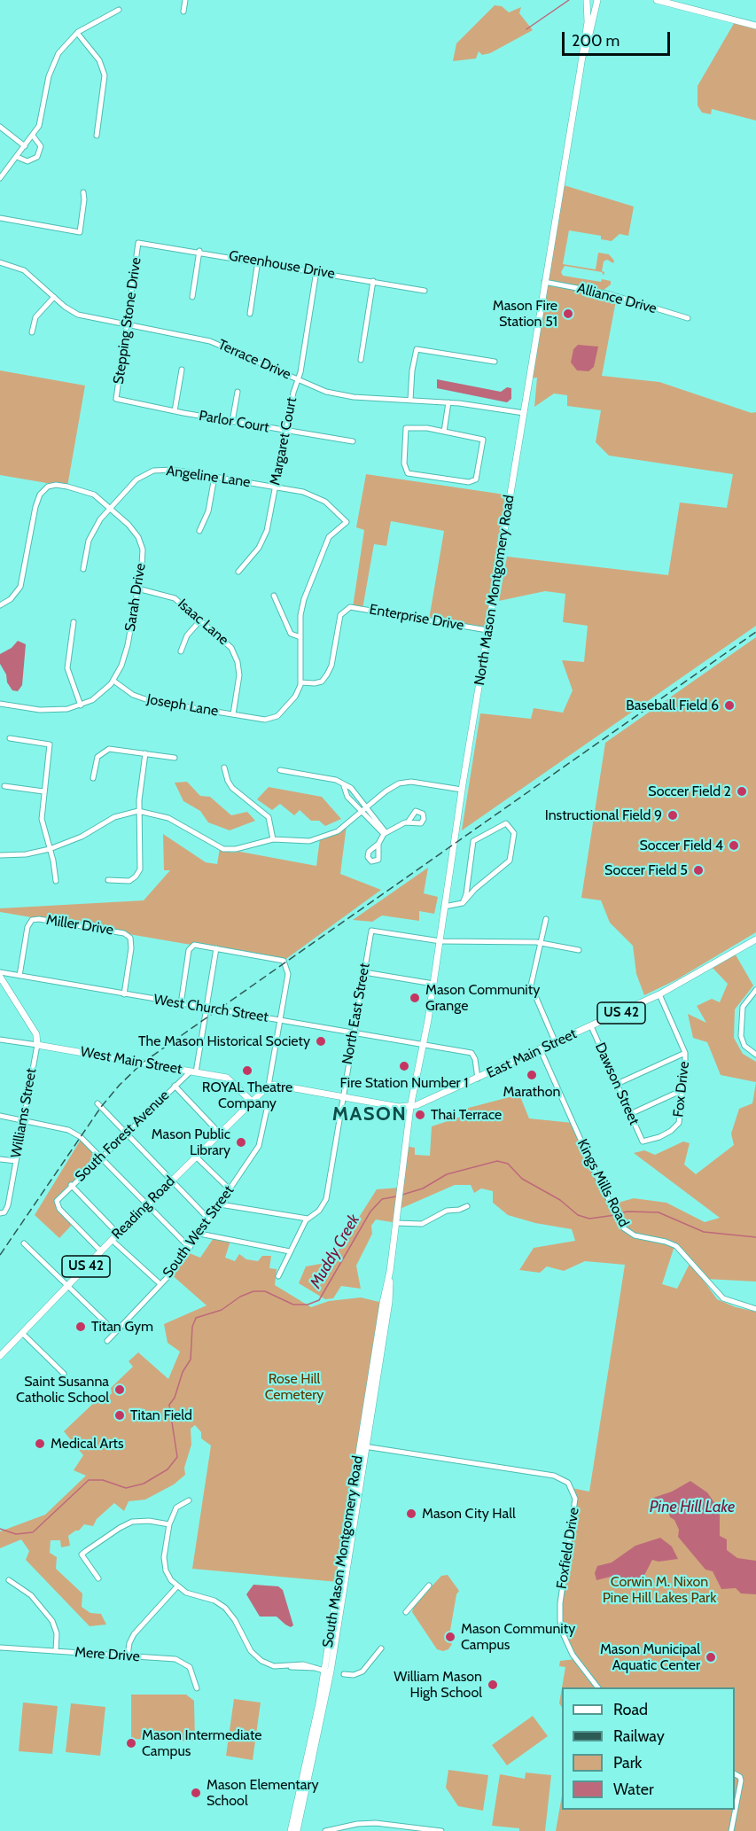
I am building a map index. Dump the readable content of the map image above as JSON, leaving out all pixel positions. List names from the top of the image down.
{
  "streets": {
    "main road": [
      "North Mason Montgomery Road",
      "US 42",
      "East Main Street",
      "West Main Street",
      "Reading Road",
      "South Mason Montgomery Road"
    ],
    "street": [
      "Greenhouse Drive",
      "Alliance Drive",
      "Stepping Stone Drive",
      "Terrace Drive",
      "Parlor Court",
      "Margaret Court",
      "Angeline Lane",
      "Sarah Drive",
      "Enterprise Drive",
      "Isaac Lane",
      "Joseph Lane",
      "Miller Drive",
      "West Church Street",
      "North East Street",
      "Dawson Street",
      "Fox Drive",
      "Williams Street",
      "South Forest Avenue",
      "Kings Mills Road",
      "South West Street",
      "Foxfield Drive",
      "Mere Drive"
    ]
  },
  "crossings": [
    ["Greenhouse Drive", "Stepping Stone Drive"],
    ["Greenhouse Drive", "Margaret Court"],
    ["Alliance Drive", "North Mason Montgomery Road"],
    ["Stepping Stone Drive", "Terrace Drive"],
    ["Stepping Stone Drive", "Parlor Court"],
    ["Terrace Drive", "Margaret Court"],
    ["Terrace Drive", "North Mason Montgomery Road"],
    ["Parlor Court", "Margaret Court"],
    ["Margaret Court", "Angeline Lane"],
    ["Angeline Lane", "Sarah Drive"],
    ["North Mason Montgomery Road", "Enterprise Drive"],
    ["North Mason Montgomery Road", "West Church Street"],
    ["North Mason Montgomery Road", "US 42"],
    ["North Mason Montgomery Road", "North East Street"],
    ["North Mason Montgomery Road", "East Main Street"],
    ["North Mason Montgomery Road", "South Mason Montgomery Road"],
    ["Sarah Drive", "Isaac Lane"],
    ["Sarah Drive", "Joseph Lane"],
    ["Enterprise Drive", "Joseph Lane"],
    ["Isaac Lane", "Joseph Lane"],
    ["Miller Drive", "West Church Street"],
    ["West Church Street", "North East Street"],
    ["West Church Street", "East Main Street"],
    ["US 42", "North East Street"],
    ["US 42", "East Main Street"],
    ["US 42", "Reading Road"],
    ["US 42", "South Mason Montgomery Road"],
    ["East Main Street", "Dawson Street"],
    ["East Main Street", "Fox Drive"],
    ["East Main Street", "Kings Mills Road"],
    ["East Main Street", "South Mason Montgomery Road"],
    ["West Main Street", "Williams Street"],
    ["West Main Street", "South Forest Avenue"],
    ["West Main Street", "Reading Road"],
    ["Dawson Street", "Fox Drive"],
    ["South Forest Avenue", "Reading Road"],
    ["Foxfield Drive", "South Mason Montgomery Road"]
  ],
  "districts": ["MASON"],
  "water": ["Muddy Creek", "Pine Hill Lake"],
  "parks": ["Rose Hill Cemetery", "Corwin M. Nixon Pine Hill Lakes Park"],
  "places": [
    "Mason Fire Station 51",
    "Baseball Field 6",
    "Soccer Field 2",
    "Instructional Field 9",
    "Soccer Field 4",
    "Soccer Field 5",
    "Mason Community Grange",
    "The Mason Historical Society",
    "Fire Station Number 1",
    "ROYAL Theatre Company",
    "Marathon",
    "Thai Terrace",
    "Mason Public Library",
    "Titan Gym",
    "Saint Susanna Catholic School",
    "Titan Field",
    "Medical Arts",
    "Mason City Hall",
    "Mason Community Campus",
    "Mason Municipal Aquatic Center",
    "William Mason High School",
    "Mason Intermediate Campus",
    "Mason Elementary School"
  ],
  "legend": [
    "Road",
    "Railway",
    "Park",
    "Water"
  ],
  "scale_bar": "200 m"
}
